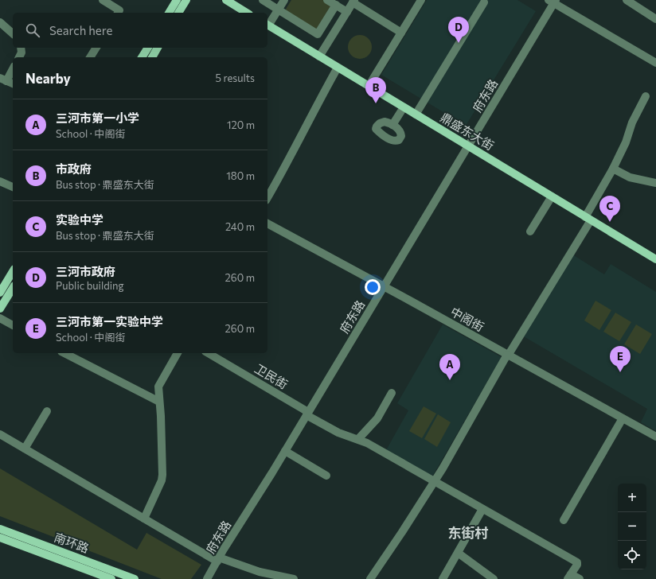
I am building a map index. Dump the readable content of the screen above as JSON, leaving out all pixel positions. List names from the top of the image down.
{
  "streets": {
    "main road": ["鼎盛东大街", "南环路"],
    "street": ["府东路", "中阁街", "卫民街"]
  },
  "crossings": [
    ["府东路", "鼎盛东大街"],
    ["府东路", "中阁街"],
    ["府东路", "卫民街"]
  ],
  "districts": ["东街村"],
  "page": {
    "search": "Search here",
    "pins": [
      "D",
      "B",
      "C",
      "E",
      "A"
    ],
    "heading": ["Nearby", "5 results"],
    "list": [
      {
        "mark": "A",
        "name": "三河市第一小学",
        "note": "School · 中阁街",
        "value": "120 m"
      },
      {
        "mark": "B",
        "name": "市政府",
        "note": "Bus stop · 鼎盛东大街",
        "value": "180 m"
      },
      {
        "mark": "C",
        "name": "实验中学",
        "note": "Bus stop · 鼎盛东大街",
        "value": "240 m"
      },
      {
        "mark": "D",
        "name": "三河市政府",
        "note": "Public building",
        "value": "260 m"
      },
      {
        "mark": "E",
        "name": "三河市第一实验中学",
        "note": "School · 中阁街",
        "value": "260 m"
      }
    ],
    "map_buttons": ["+", "−"]
  }
}
